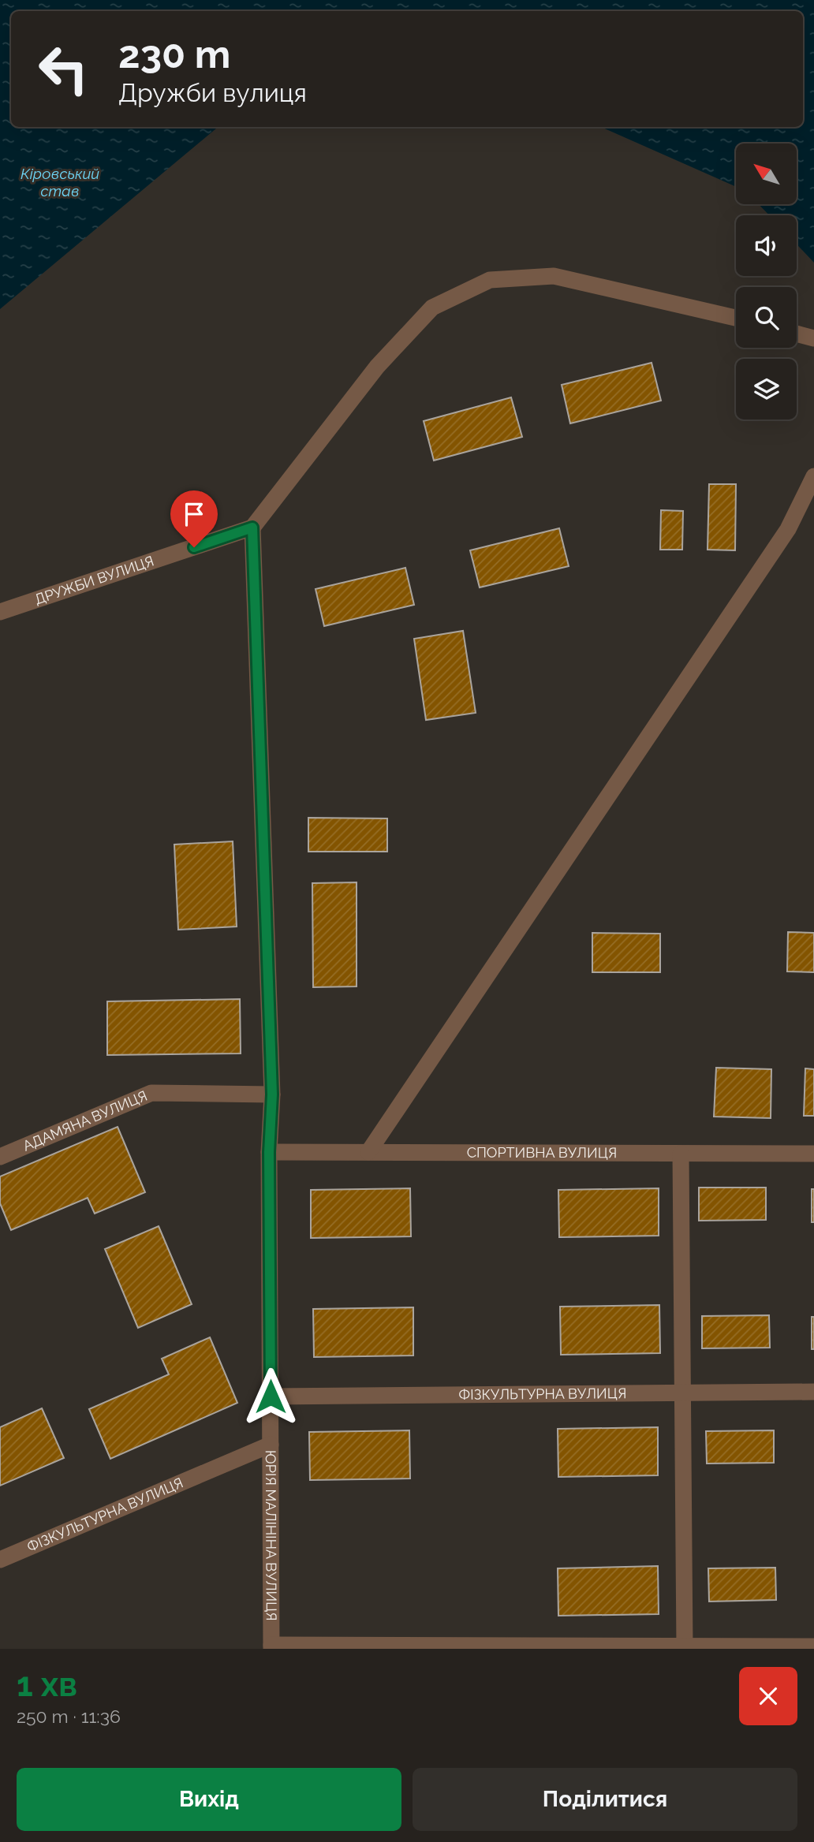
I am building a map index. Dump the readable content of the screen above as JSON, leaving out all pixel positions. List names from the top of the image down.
{
  "streets": {
    "street": [
      "ДРУЖБИ ВУЛИЦЯ",
      "АДАМЯНА ВУЛИЦЯ",
      "СПОРТИВНА ВУЛИЦЯ",
      "ФIЗКУЛЬТУРНА ВУЛИЦЯ",
      "ЮРІЯ МАЛІНІНА ВУЛИЦЯ"
    ]
  },
  "crossings": [
    ["ДРУЖБИ ВУЛИЦЯ", "ЮРІЯ МАЛІНІНА ВУЛИЦЯ"],
    ["АДАМЯНА ВУЛИЦЯ", "ЮРІЯ МАЛІНІНА ВУЛИЦЯ"],
    ["СПОРТИВНА ВУЛИЦЯ", "ЮРІЯ МАЛІНІНА ВУЛИЦЯ"],
    ["ФIЗКУЛЬТУРНА ВУЛИЦЯ", "ЮРІЯ МАЛІНІНА ВУЛИЦЯ"]
  ],
  "water": ["Кіровський став"],
  "north": "top left",
  "page": {
    "turn": ["230 m", "Дружби вулиця"],
    "heading": ["1 хв", "250 m · 11:36"],
    "buttons": ["Вихід", "Поділитися"]
  }
}
